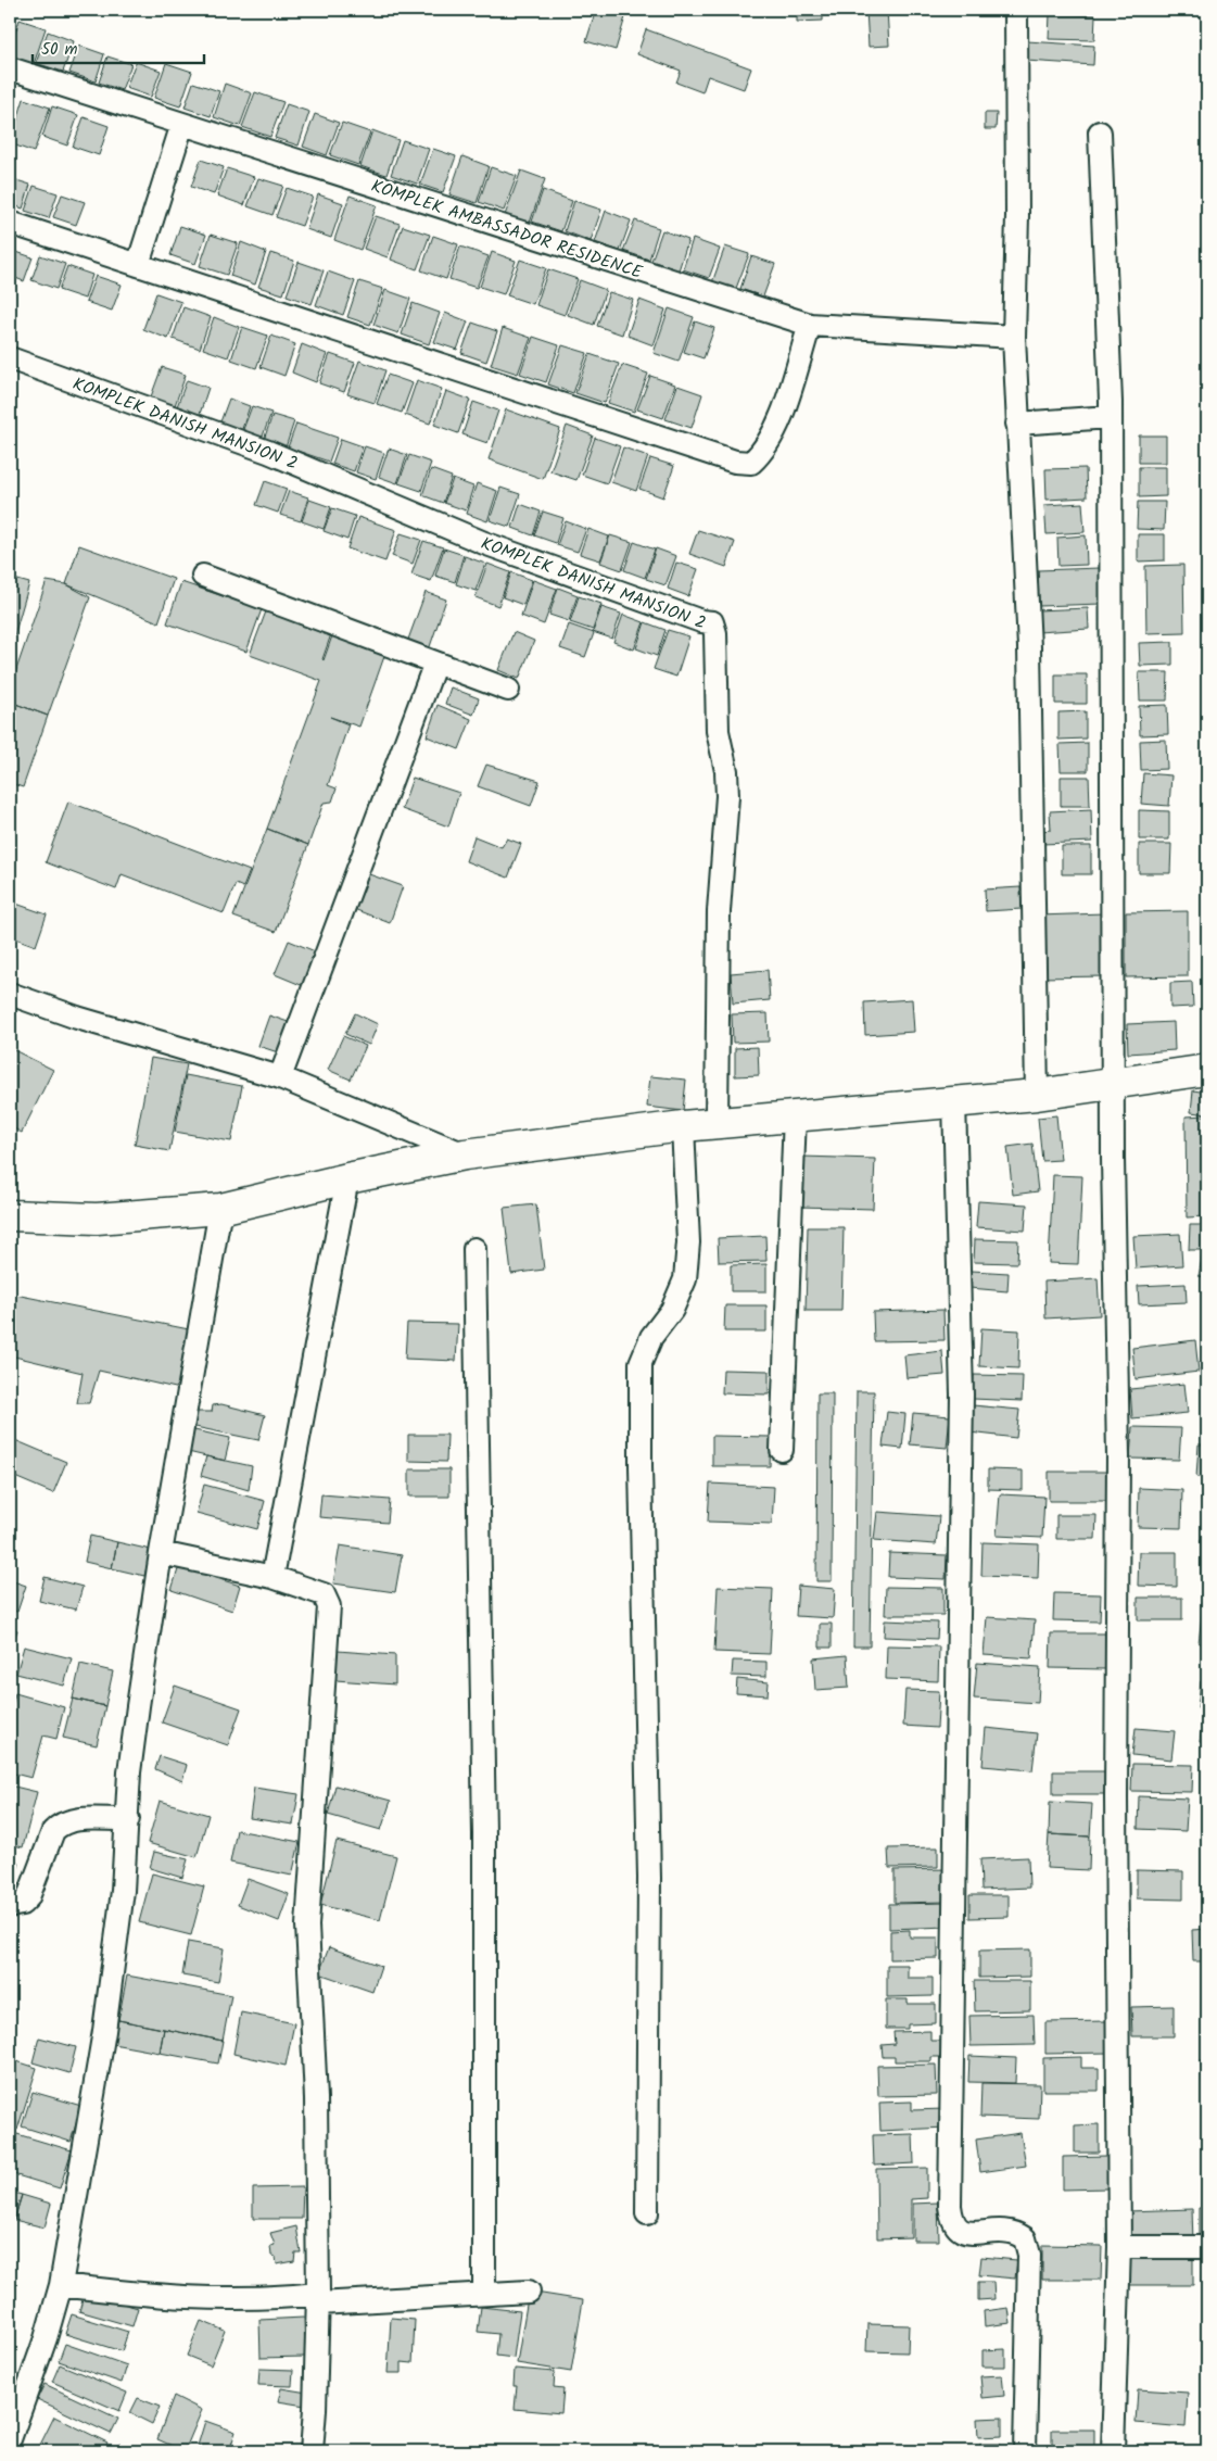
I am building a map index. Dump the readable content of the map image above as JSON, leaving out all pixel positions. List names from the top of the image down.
{
  "streets": {
    "street": ["KOMPLEK AMBASSADOR RESIDENCE", "KOMPLEK DANISH MANSION 2"]
  },
  "scale_bar": "50 m"
}
